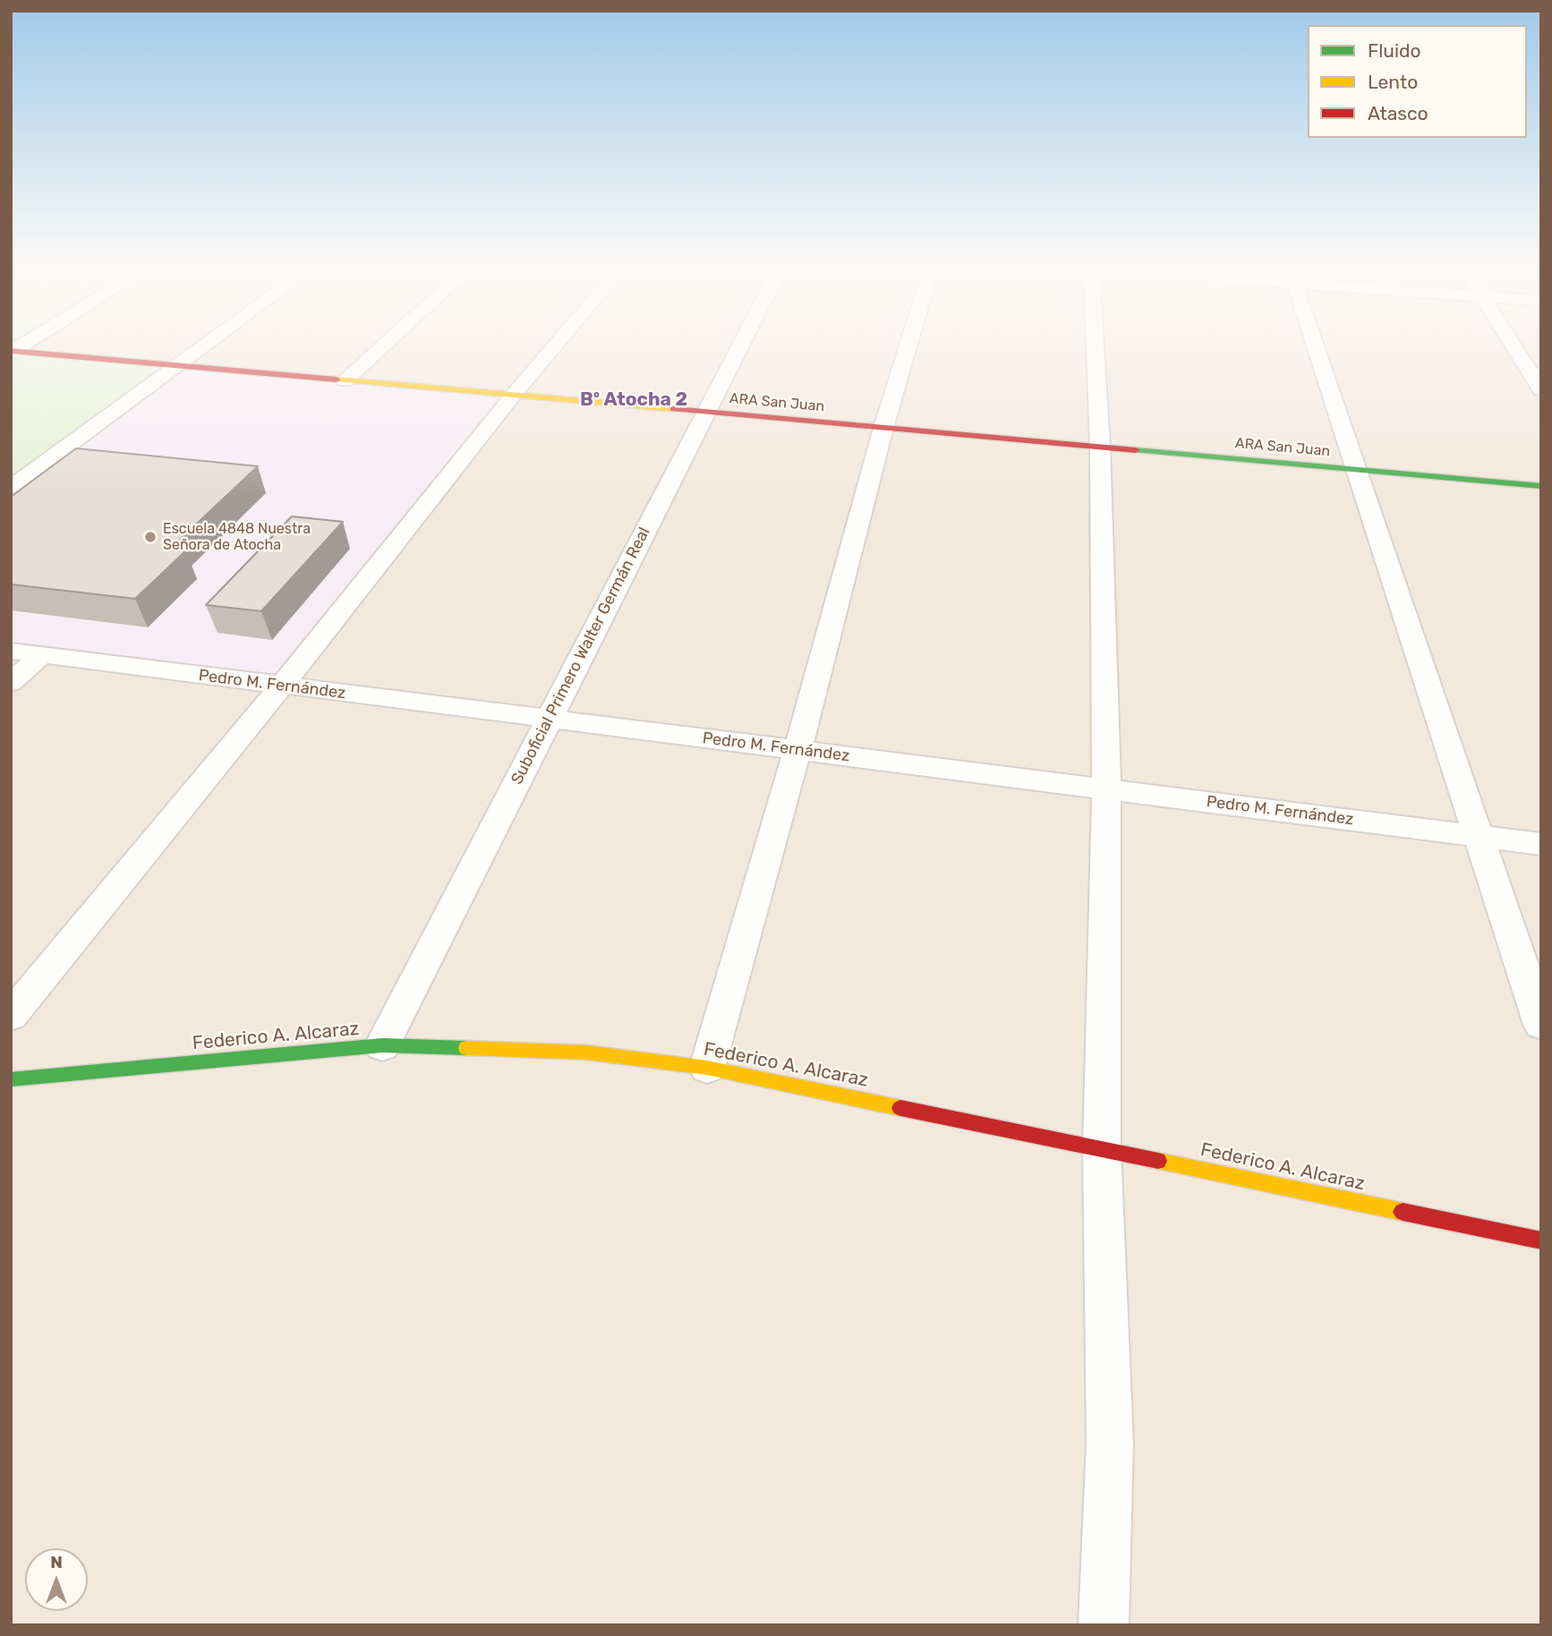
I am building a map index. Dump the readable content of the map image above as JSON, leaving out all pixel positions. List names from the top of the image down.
{
  "streets": {
    "street": [
      "ARA San Juan",
      "Suboficial Primero Walter Germán Real",
      "Pedro M. Fernández",
      "Federico A. Alcaraz"
    ]
  },
  "crossings": [
    ["ARA San Juan", "Suboficial Primero Walter Germán Real"],
    ["Suboficial Primero Walter Germán Real", "Pedro M. Fernández"],
    ["Suboficial Primero Walter Germán Real", "Federico A. Alcaraz"]
  ],
  "districts": ["Bº Atocha 2"],
  "places": ["Escuela 4848 Nuestra Señora de Atocha"],
  "legend": ["Fluido", "Lento", "Atasco"],
  "north": "top"
}
